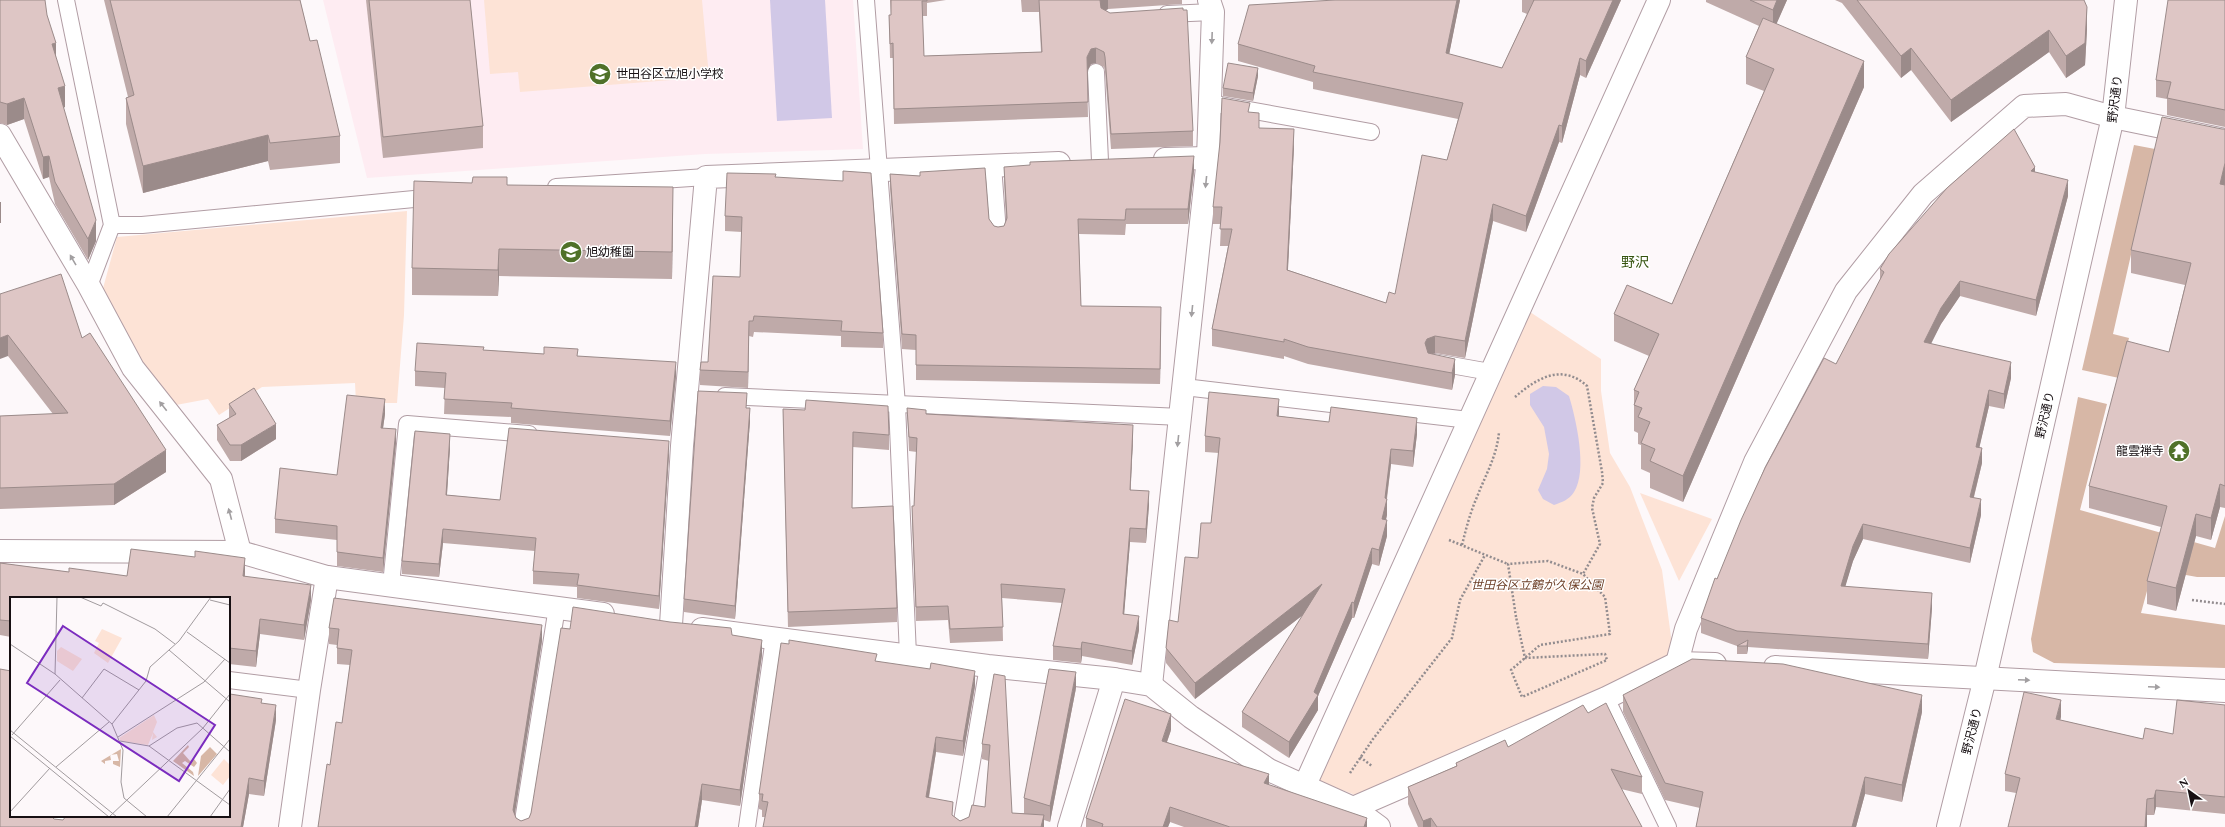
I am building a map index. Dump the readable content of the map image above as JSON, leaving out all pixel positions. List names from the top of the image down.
{
  "streets": {
    "street": ["野沢通り"]
  },
  "districts": ["野沢"],
  "parks": ["世田谷区立鶴が久保公園"],
  "places": {
    "school or university": ["世田谷区立旭小学校", "旭幼稚園"],
    "temple": ["龍雲禅寺"]
  },
  "north": "top left"
}
